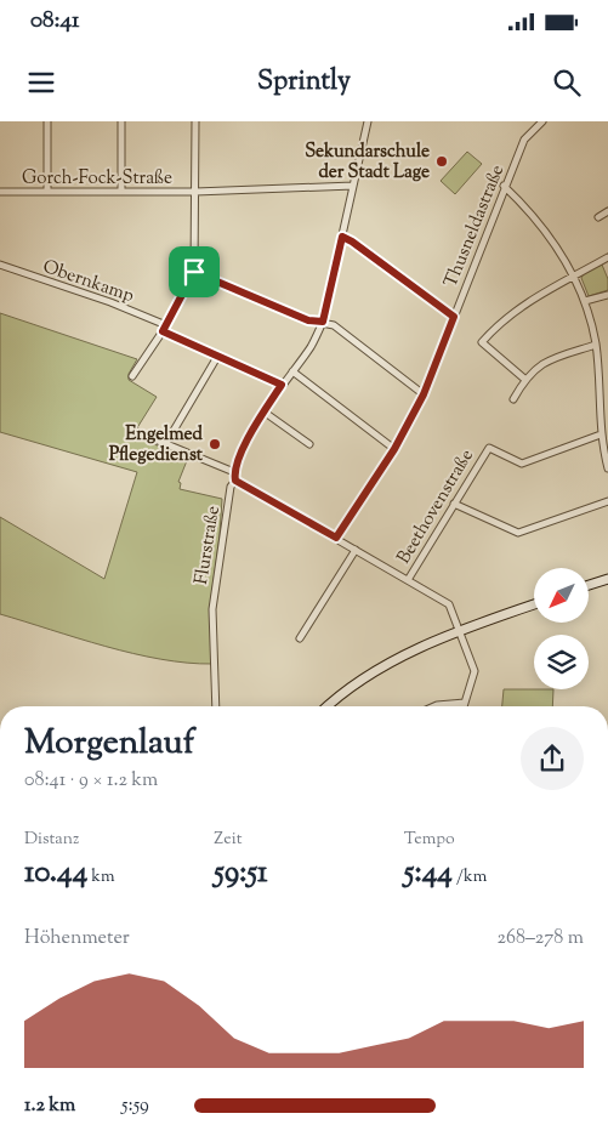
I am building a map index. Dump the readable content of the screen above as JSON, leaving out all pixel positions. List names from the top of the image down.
{
  "streets": {
    "street": [
      "Gorch-Fock-Straße",
      "Thusneldastraße",
      "Obernkamp",
      "Beethovenstraße",
      "Flurstraße"
    ]
  },
  "places": ["Sekundarschule der Stadt Lage", "Engelmed Pflegedienst"],
  "north": "bottom left",
  "page": {
    "status": "08:41",
    "header": "Sprintly",
    "heading": ["Morgenlauf", "08:41 · 9 × 1.2 km"],
    "stats": [
      ["Distanz", "10.44 km"],
      ["Zeit", "59:51"],
      ["Tempo", "5:44 /km"]
    ],
    "chart": ["Höhenmeter", "268–278 m"],
    "list": [
      {
        "name": "1.2 km",
        "note": "5:59"
      }
    ]
  }
}
